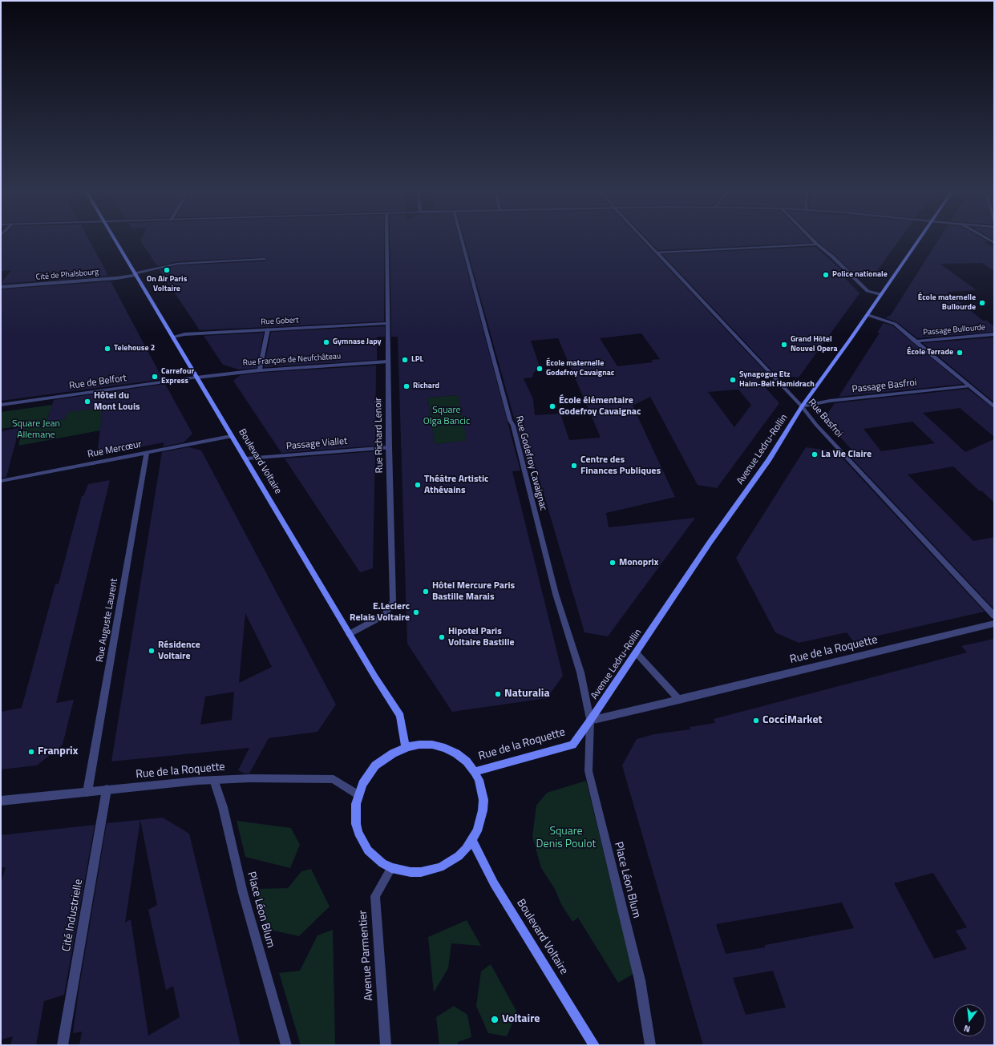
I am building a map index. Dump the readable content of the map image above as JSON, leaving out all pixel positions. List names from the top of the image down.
{
  "streets": {
    "main road": ["Avenue Ledru-Rollin", "Boulevard Voltaire", "Rue de la Roquette"],
    "street": [
      "Cité de Phalsbourg",
      "Rue Gobert",
      "Passage Bullourde",
      "Rue François de Neufchâteau",
      "Rue de Belfort",
      "Passage Basfroi",
      "Rue Basfroi",
      "Rue Richard Lenoir",
      "Passage Viallet",
      "Rue Mercœur",
      "Rue Godefroy Cavaignac",
      "Rue Auguste Laurent",
      "Place Léon Blum",
      "Cité Industrielle",
      "Avenue Parmentier"
    ]
  },
  "crossings": [
    ["Cité de Phalsbourg", "Boulevard Voltaire"],
    ["Rue Gobert", "Rue Richard Lenoir"],
    ["Rue Gobert", "Boulevard Voltaire"],
    ["Rue François de Neufchâteau", "Rue de Belfort"],
    ["Rue François de Neufchâteau", "Rue Richard Lenoir"],
    ["Rue François de Neufchâteau", "Boulevard Voltaire"],
    ["Rue de Belfort", "Boulevard Voltaire"],
    ["Passage Basfroi", "Rue Basfroi"],
    ["Passage Basfroi", "Avenue Ledru-Rollin"],
    ["Rue Basfroi", "Avenue Ledru-Rollin"],
    ["Rue Richard Lenoir", "Passage Viallet"],
    ["Rue Richard Lenoir", "Boulevard Voltaire"],
    ["Passage Viallet", "Boulevard Voltaire"],
    ["Rue Mercœur", "Boulevard Voltaire"],
    ["Rue Mercœur", "Rue Auguste Laurent"],
    ["Avenue Ledru-Rollin", "Rue Godefroy Cavaignac"],
    ["Avenue Ledru-Rollin", "Rue de la Roquette"],
    ["Avenue Ledru-Rollin", "Place Léon Blum"],
    ["Rue Godefroy Cavaignac", "Rue de la Roquette"],
    ["Rue Godefroy Cavaignac", "Place Léon Blum"],
    ["Rue Auguste Laurent", "Rue de la Roquette"],
    ["Rue de la Roquette", "Place Léon Blum"],
    ["Rue de la Roquette", "Cité Industrielle"]
  ],
  "parks": ["Square Olga Bancic", "Square Jean Allemane", "Square Denis Poulot"],
  "places": [
    "On Air Paris Voltaire",
    "Police nationale",
    "École maternelle Bullourde",
    "Gymnase Japy",
    "Grand Hôtel Nouvel Opera",
    "Telehouse 2",
    "École Terrade",
    "LPL",
    "École maternelle Godefroy Cavaignac",
    "Carrefour Express",
    "Synagogue Etz Haim-Beit Hamidrach",
    "Richard",
    "Hôtel du Mont Louis",
    "École élémentaire Godefroy Cavaignac",
    "La Vie Claire",
    "Centre des Finances Publiques",
    "Théâtre Artistic Athévains",
    "Monoprix",
    "Hôtel Mercure Paris Bastille Marais",
    "E.Leclerc Relais Voltaire",
    "Hipotel Paris Voltaire Bastille",
    "Résidence Voltaire",
    "Naturalia",
    "CocciMarket",
    "Franprix",
    "Voltaire"
  ],
  "north": "bottom"
}
